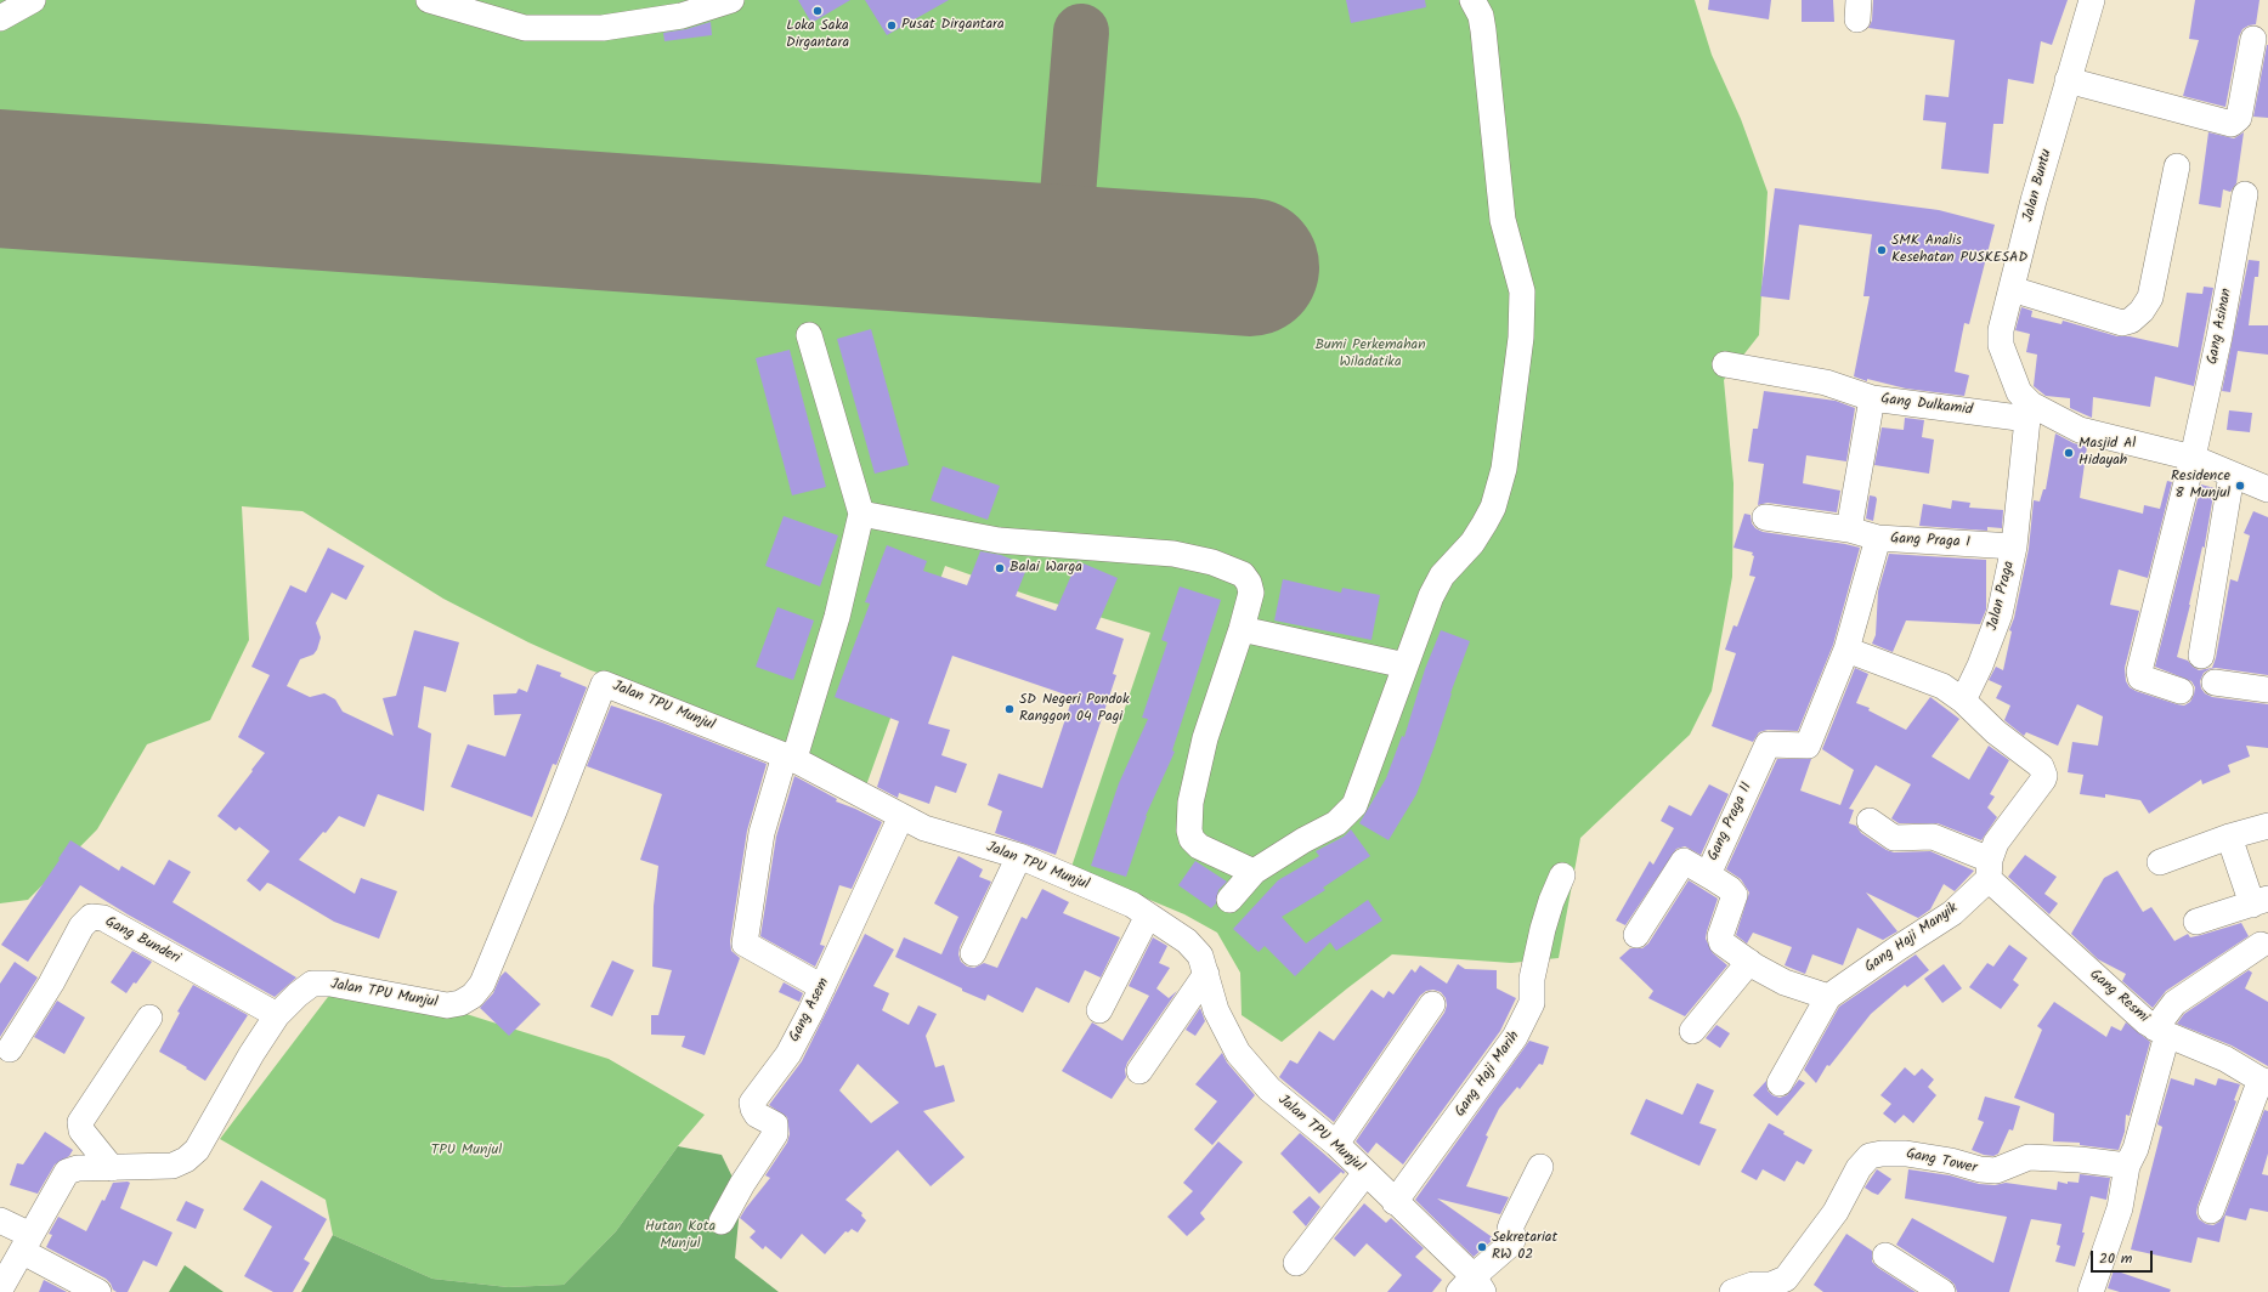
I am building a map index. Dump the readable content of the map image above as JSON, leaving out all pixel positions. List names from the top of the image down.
{
  "streets": {
    "street": [
      "Jalan Buntu",
      "Gang Asinan",
      "Gang Dulkamid",
      "Gang Praga I",
      "Jalan Praga",
      "Jalan TPU Munjul",
      "Gang Praga II",
      "Gang Haji Manyik",
      "Gang Bunderi",
      "Gang Resmi",
      "Gang Asem",
      "Gang Haji Marih",
      "Gang Tower"
    ]
  },
  "crossings": [
    ["Jalan Buntu", "Gang Asinan"],
    ["Jalan Buntu", "Gang Dulkamid"],
    ["Jalan Buntu", "Jalan Praga"],
    ["Gang Dulkamid", "Gang Praga I"],
    ["Gang Dulkamid", "Jalan Praga"],
    ["Gang Praga I", "Jalan Praga"],
    ["Jalan Praga", "Gang Haji Manyik"],
    ["Jalan TPU Munjul", "Gang Bunderi"],
    ["Jalan TPU Munjul", "Gang Asem"],
    ["Jalan TPU Munjul", "Gang Haji Marih"],
    ["Gang Praga II", "Gang Haji Manyik"],
    ["Gang Haji Manyik", "Gang Resmi"]
  ],
  "parks": ["Bumi Perkemahan Wiladatika", "TPU Munjul", "Hutan Kota Munjul"],
  "places": [
    "Loka Saka Dirgantara",
    "Pusat Dirgantara",
    "SMK Analis Kesehatan PUSKESAD",
    "Masjid Al Hidayah",
    "Residence 8 Munjul",
    "Balai Warga",
    "SD Negeri Pondok Ranggon 04 Pagi",
    "Sekretariat RW 02"
  ],
  "scale_bar": "20 m"
}
